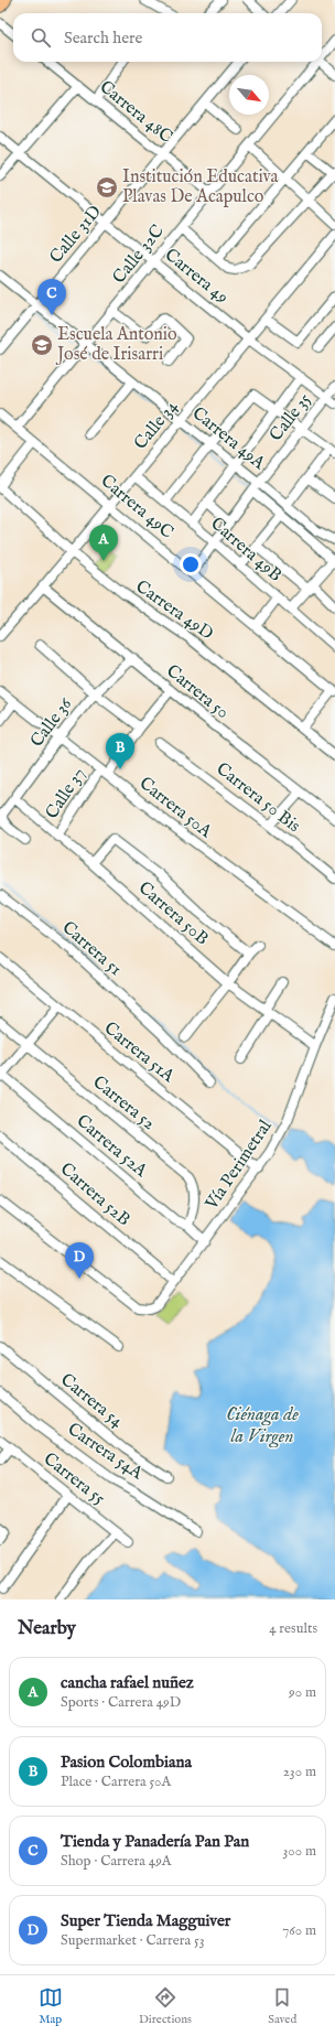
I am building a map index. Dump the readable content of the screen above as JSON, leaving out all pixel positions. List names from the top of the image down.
{
  "streets": {
    "street": [
      "Carrera 48C",
      "Calle 31D",
      "Calle 32C",
      "Carrera 49",
      "Calle 35",
      "Calle 34",
      "Carrera 49A",
      "Carrera 49C",
      "Carrera 49B",
      "Carrera 49D",
      "Carrera 50",
      "Calle 36",
      "Calle 37",
      "Carrera 50 Bis",
      "Carrera 50A",
      "Carrera 50B",
      "Carrera 51",
      "Carrera 51A",
      "Carrera 52",
      "Carrera 52A",
      "Vía Perimetral",
      "Carrera 52B",
      "Carrera 54",
      "Carrera 54A",
      "Carrera 55"
    ]
  },
  "crossings": [
    ["Carrera 48C", "Calle 31D"],
    ["Carrera 48C", "Calle 32C"],
    ["Calle 31D", "Carrera 49"],
    ["Calle 31D", "Carrera 49A"],
    ["Calle 32C", "Carrera 49"],
    ["Calle 32C", "Carrera 49A"],
    ["Calle 32C", "Carrera 49C"],
    ["Carrera 49", "Calle 35"],
    ["Carrera 49", "Calle 34"],
    ["Calle 35", "Carrera 49A"],
    ["Calle 35", "Carrera 49C"],
    ["Calle 35", "Carrera 49B"],
    ["Calle 34", "Carrera 49A"],
    ["Calle 34", "Carrera 49C"],
    ["Calle 34", "Carrera 49B"],
    ["Calle 34", "Carrera 49D"],
    ["Calle 34", "Carrera 50"],
    ["Carrera 50", "Calle 36"],
    ["Calle 36", "Carrera 50A"],
    ["Calle 36", "Carrera 50B"],
    ["Calle 37", "Carrera 50A"],
    ["Calle 37", "Carrera 50B"],
    ["Carrera 50B", "Vía Perimetral"],
    ["Carrera 51A", "Vía Perimetral"],
    ["Carrera 52", "Carrera 52A"],
    ["Carrera 52A", "Vía Perimetral"],
    ["Vía Perimetral", "Carrera 52B"]
  ],
  "water": ["Ciénaga de la Virgen"],
  "places": {
    "school or university": ["Institución Educativa Plavas De Acapulco", "Escuela Antonio José de Irisarri"]
  },
  "north": "bottom right",
  "page": {
    "search": "Search here",
    "pins": [
      "C",
      "A",
      "B",
      "D"
    ],
    "heading": ["Nearby", "4 results"],
    "list": [
      {
        "mark": "A",
        "name": "cancha rafael nuñez",
        "note": "Sports · Carrera 49D",
        "value": "90 m"
      },
      {
        "mark": "B",
        "name": "Pasion Colombiana",
        "note": "Place · Carrera 50A",
        "value": "230 m"
      },
      {
        "mark": "C",
        "name": "Tienda y Panadería Pan Pan",
        "note": "Shop · Carrera 49A",
        "value": "300 m"
      },
      {
        "mark": "D",
        "name": "Super Tienda Magguiver",
        "note": "Supermarket · Carrera 53",
        "value": "760 m"
      }
    ],
    "nav": ["Map", "Directions", "Saved"]
  }
}
